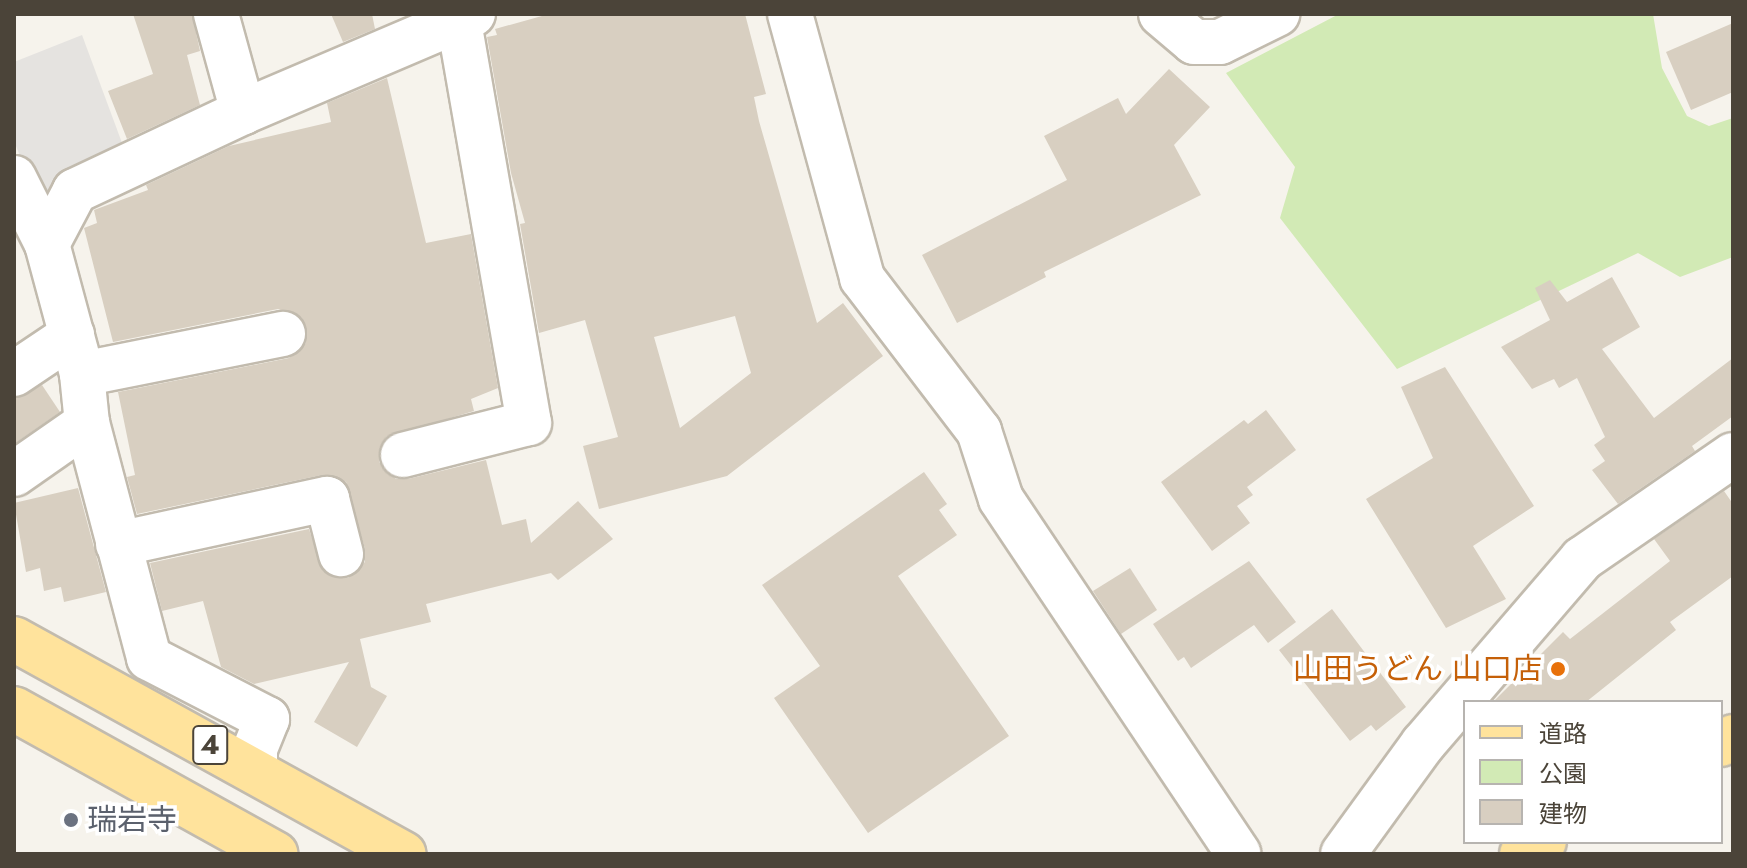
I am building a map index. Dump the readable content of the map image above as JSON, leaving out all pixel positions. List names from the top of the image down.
{
  "streets": {
    "main road": ["4"]
  },
  "places": ["山田うどん 山口店", "瑞岩寺"],
  "legend": ["道路", "公園", "建物"]
}
